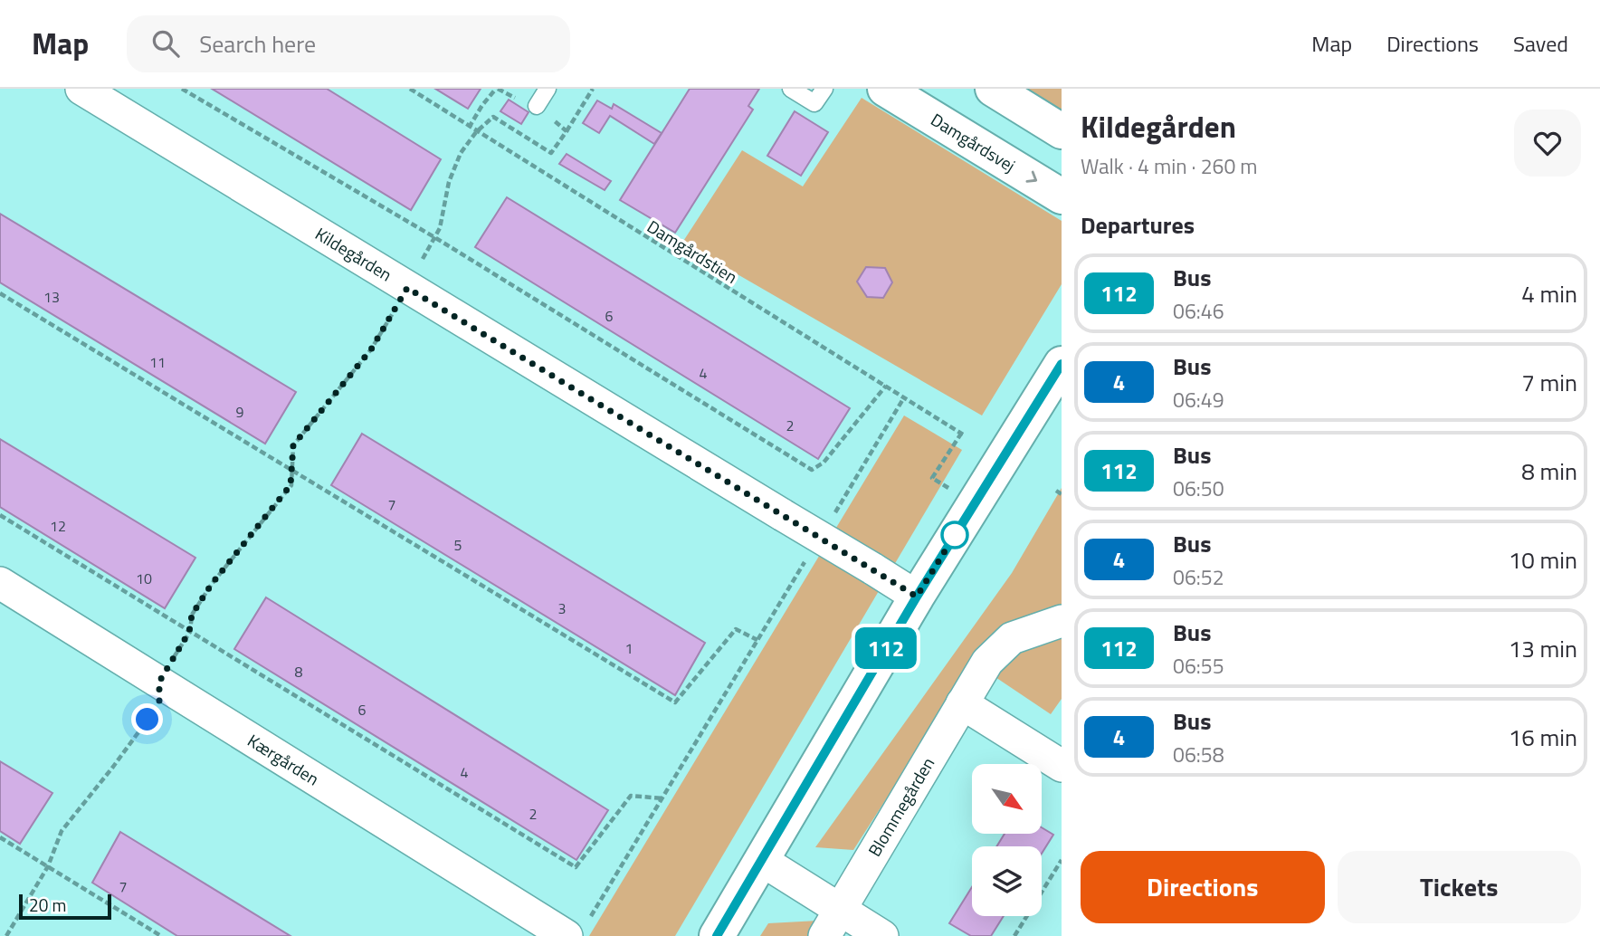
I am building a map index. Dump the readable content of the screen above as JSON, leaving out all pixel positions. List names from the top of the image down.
{
  "streets": {
    "street": [
      "Damgårdsvej",
      "Kildegården",
      "Kærgården",
      "Blommegården"
    ],
    "path": ["Damgårdstien"]
  },
  "lines": ["bus line 112"],
  "house_numbers": [
    "13",
    "6",
    "11",
    "4",
    "9",
    "2",
    "7",
    "12",
    "5",
    "10",
    "3",
    "1",
    "8",
    "6",
    "4",
    "2",
    "7"
  ],
  "scale_bar": "20 m",
  "north": "bottom right",
  "page": {
    "header": "Map",
    "search": "Search here",
    "nav": ["Map", "Directions", "Saved"],
    "on_map": "112",
    "heading": [
      ["Kildegården", "Walk · 4 min · 260 m"],
      "Departures"
    ],
    "list": [
      {
        "mark": "112",
        "name": "Bus",
        "note": "06:46",
        "value": "4 min"
      },
      {
        "mark": "4",
        "name": "Bus",
        "note": "06:49",
        "value": "7 min"
      },
      {
        "mark": "112",
        "name": "Bus",
        "note": "06:50",
        "value": "8 min"
      },
      {
        "mark": "4",
        "name": "Bus",
        "note": "06:52",
        "value": "10 min"
      },
      {
        "mark": "112",
        "name": "Bus",
        "note": "06:55",
        "value": "13 min"
      },
      {
        "mark": "4",
        "name": "Bus",
        "note": "06:58",
        "value": "16 min"
      }
    ],
    "buttons": ["Directions", "Tickets"],
    "scale": "20 m"
  }
}
